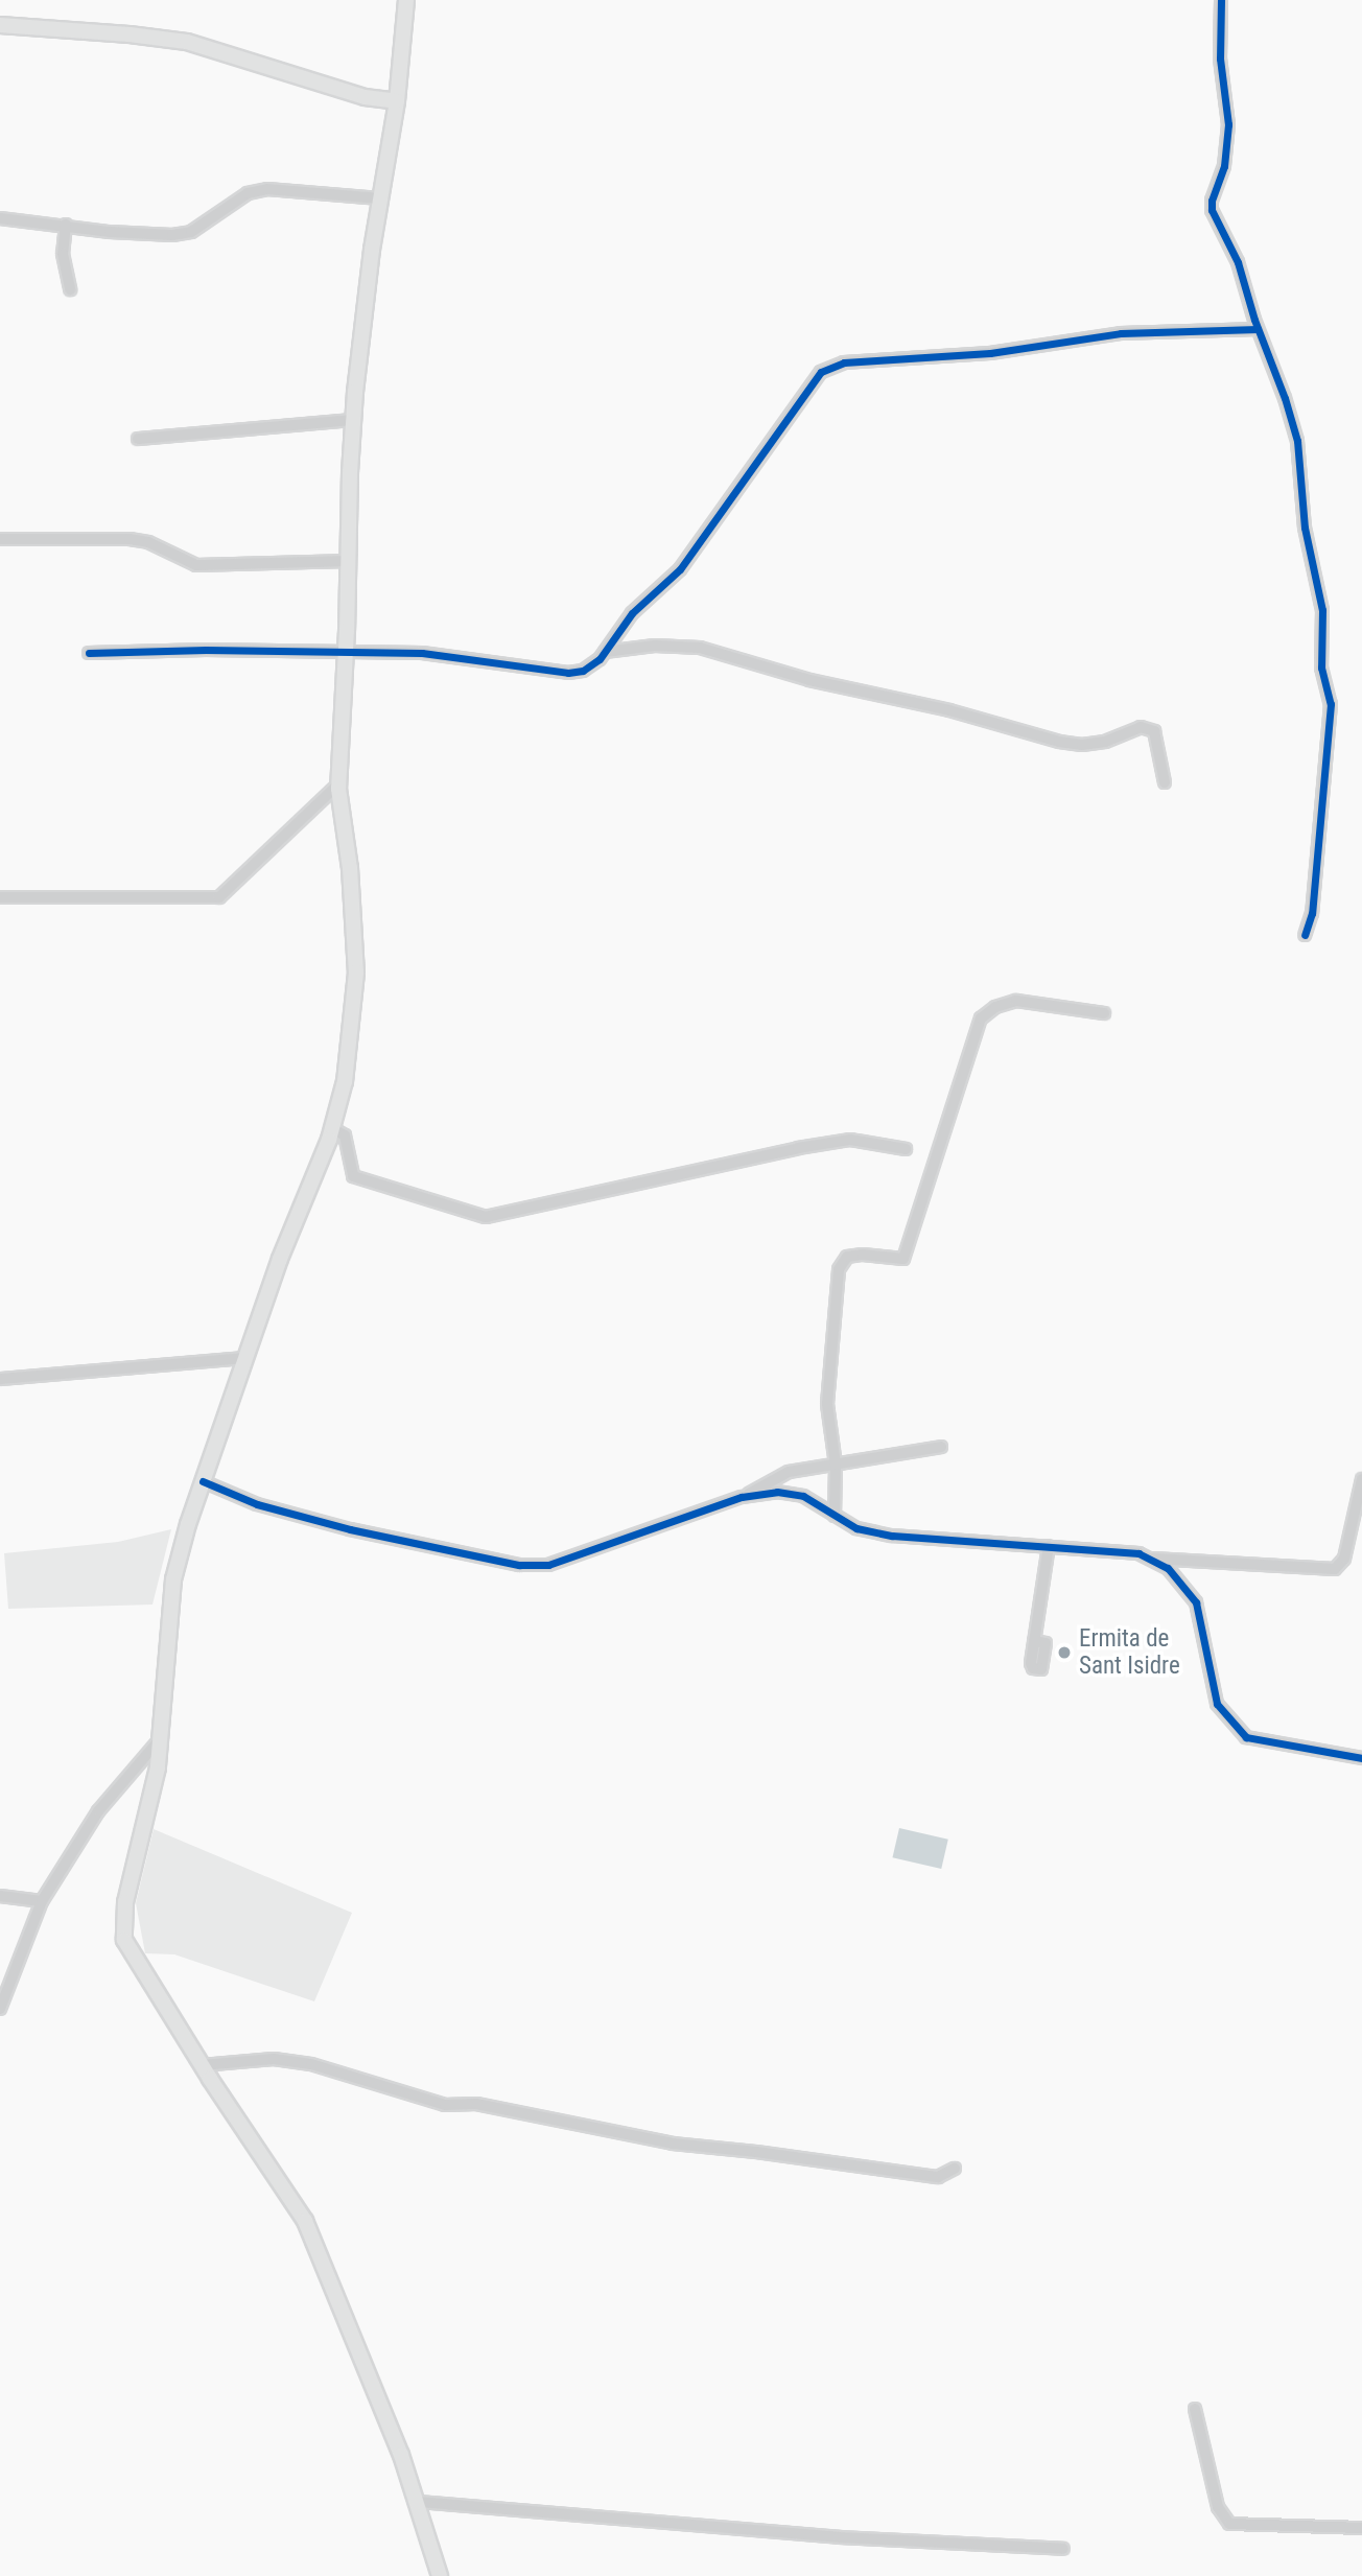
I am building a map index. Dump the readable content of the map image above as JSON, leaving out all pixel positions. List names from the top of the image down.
{
  "places": ["Ermita de Sant Isidre"]
}
